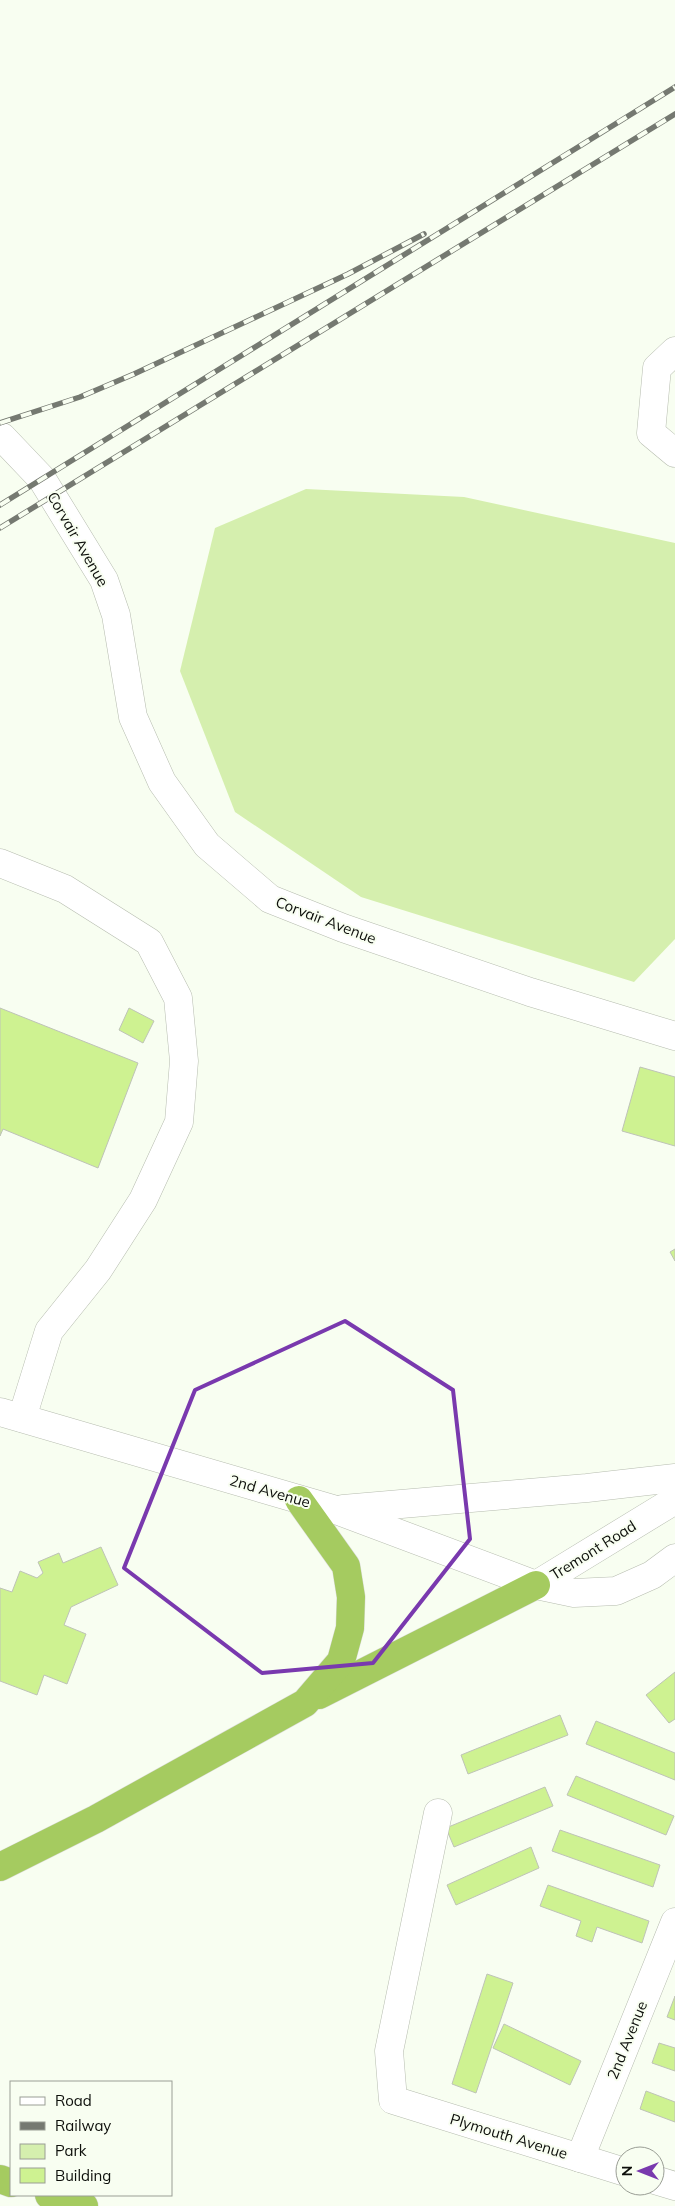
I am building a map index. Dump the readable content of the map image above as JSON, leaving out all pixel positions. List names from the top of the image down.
{
  "streets": {
    "street": [
      "Corvair Avenue",
      "2nd Avenue",
      "Tremont Road",
      "Plymouth Avenue"
    ]
  },
  "crossings": [
    ["2nd Avenue", "Tremont Road"],
    ["2nd Avenue", "Plymouth Avenue"]
  ],
  "legend": [
    "Road",
    "Railway",
    "Park",
    "Building"
  ],
  "north": "left"
}
